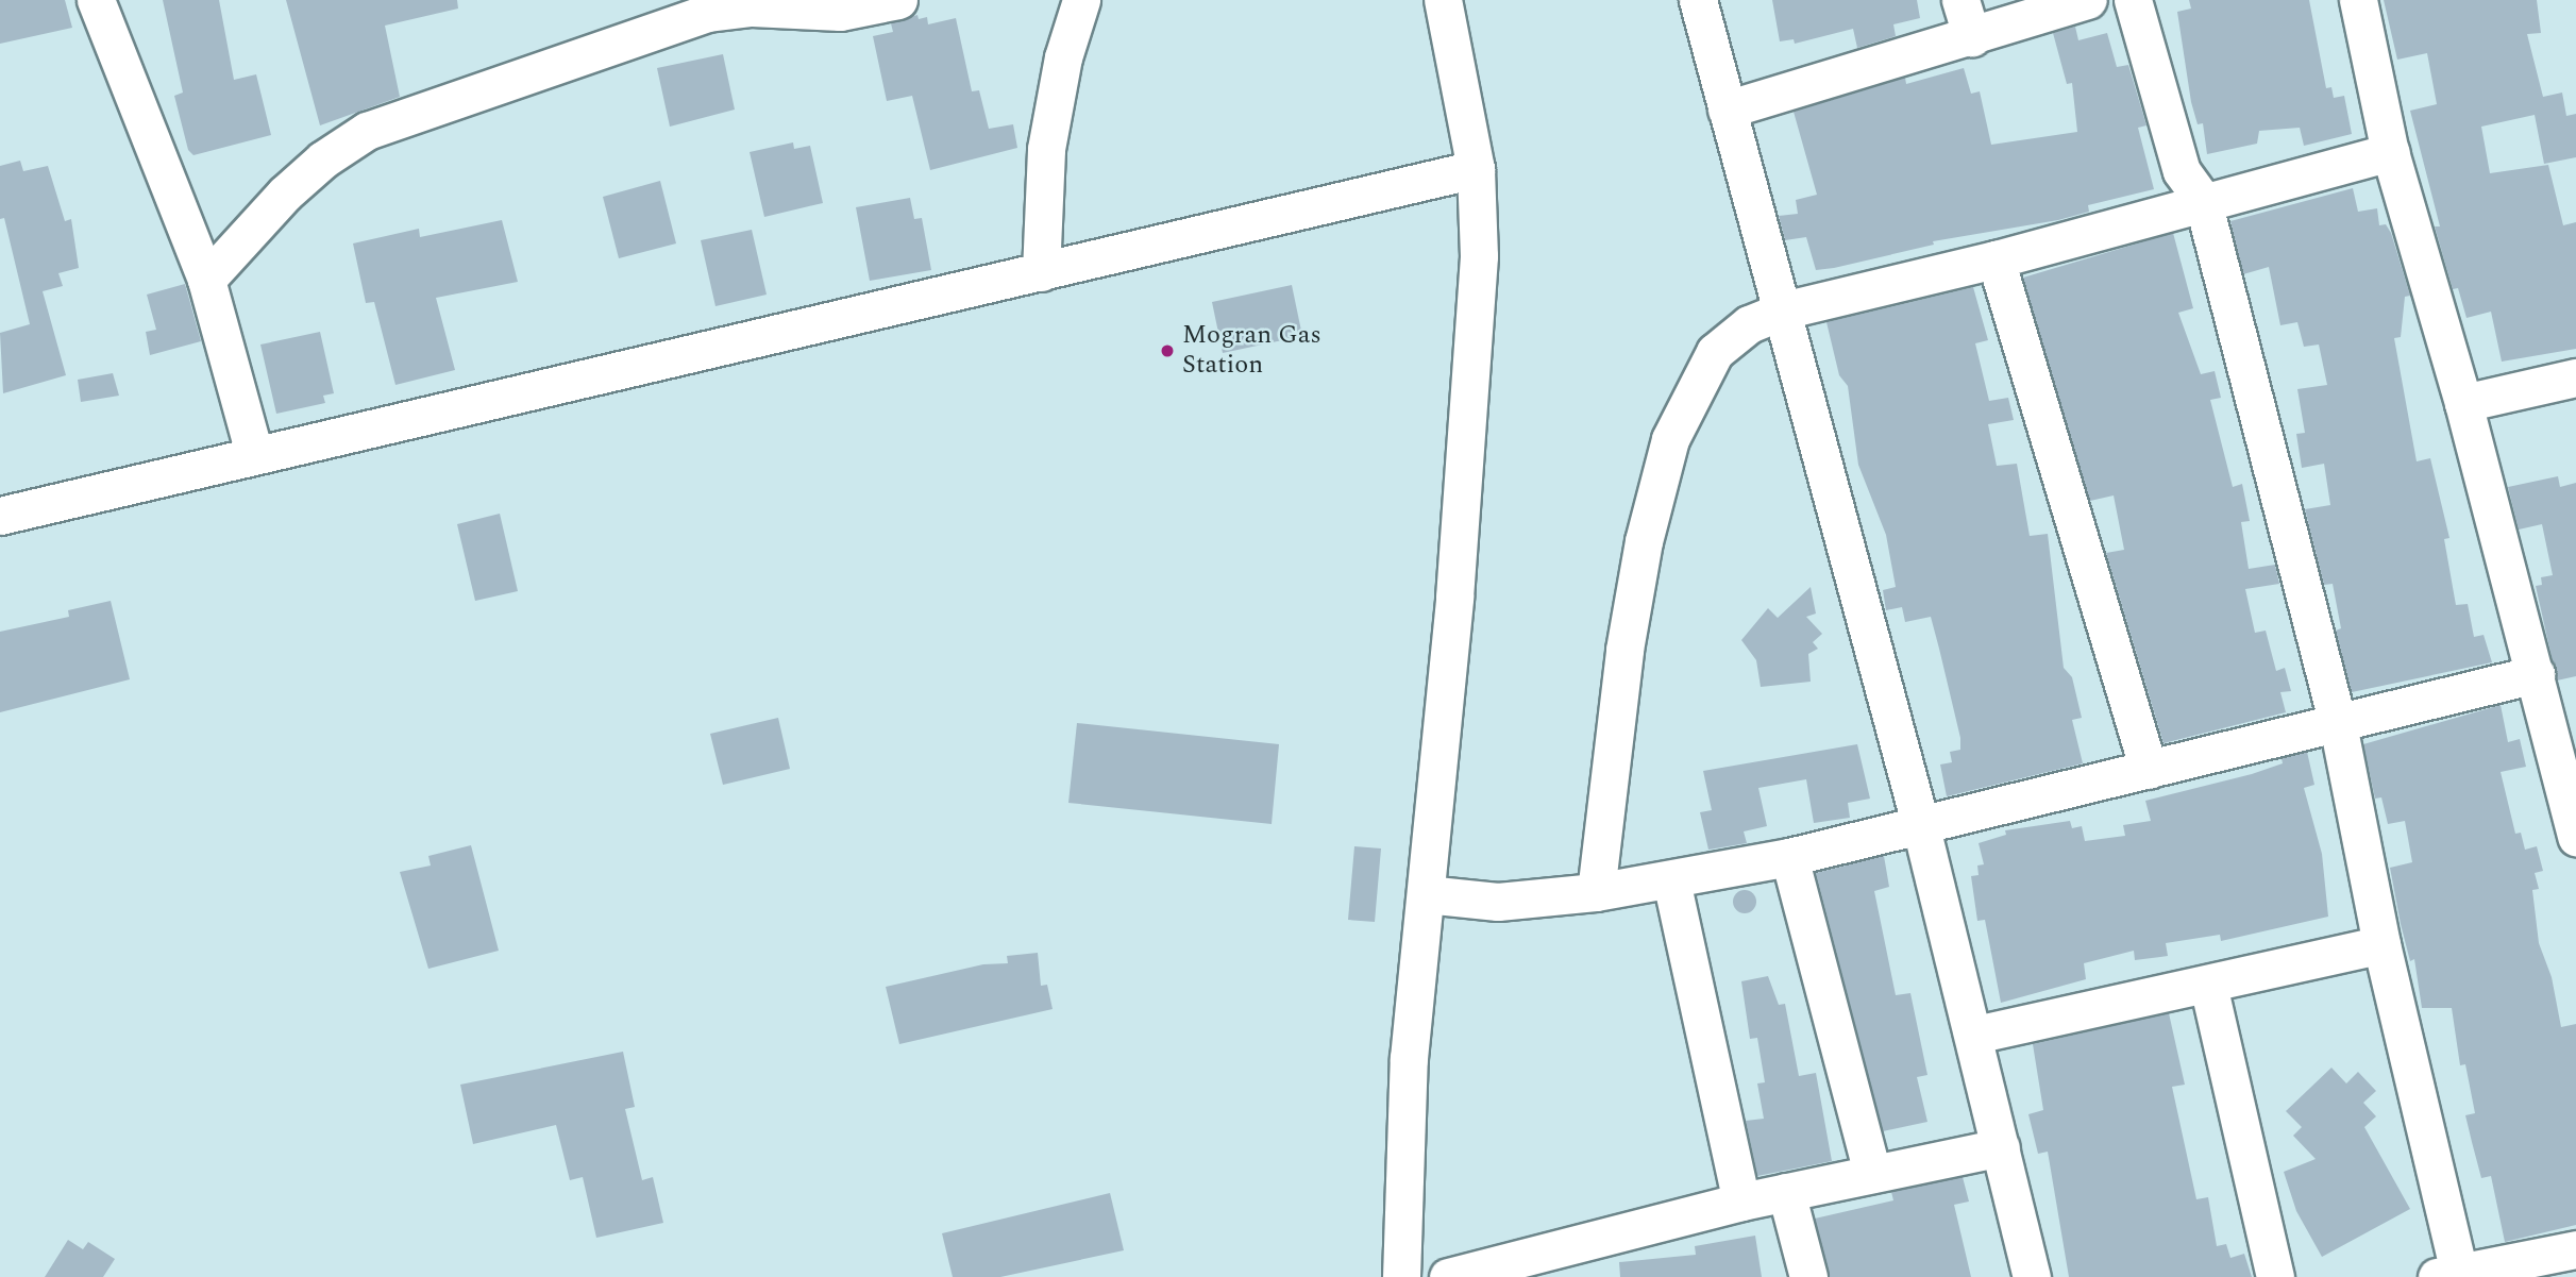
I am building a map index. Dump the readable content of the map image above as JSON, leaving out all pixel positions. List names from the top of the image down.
{
  "places": ["Mogran Gas Station"]
}
